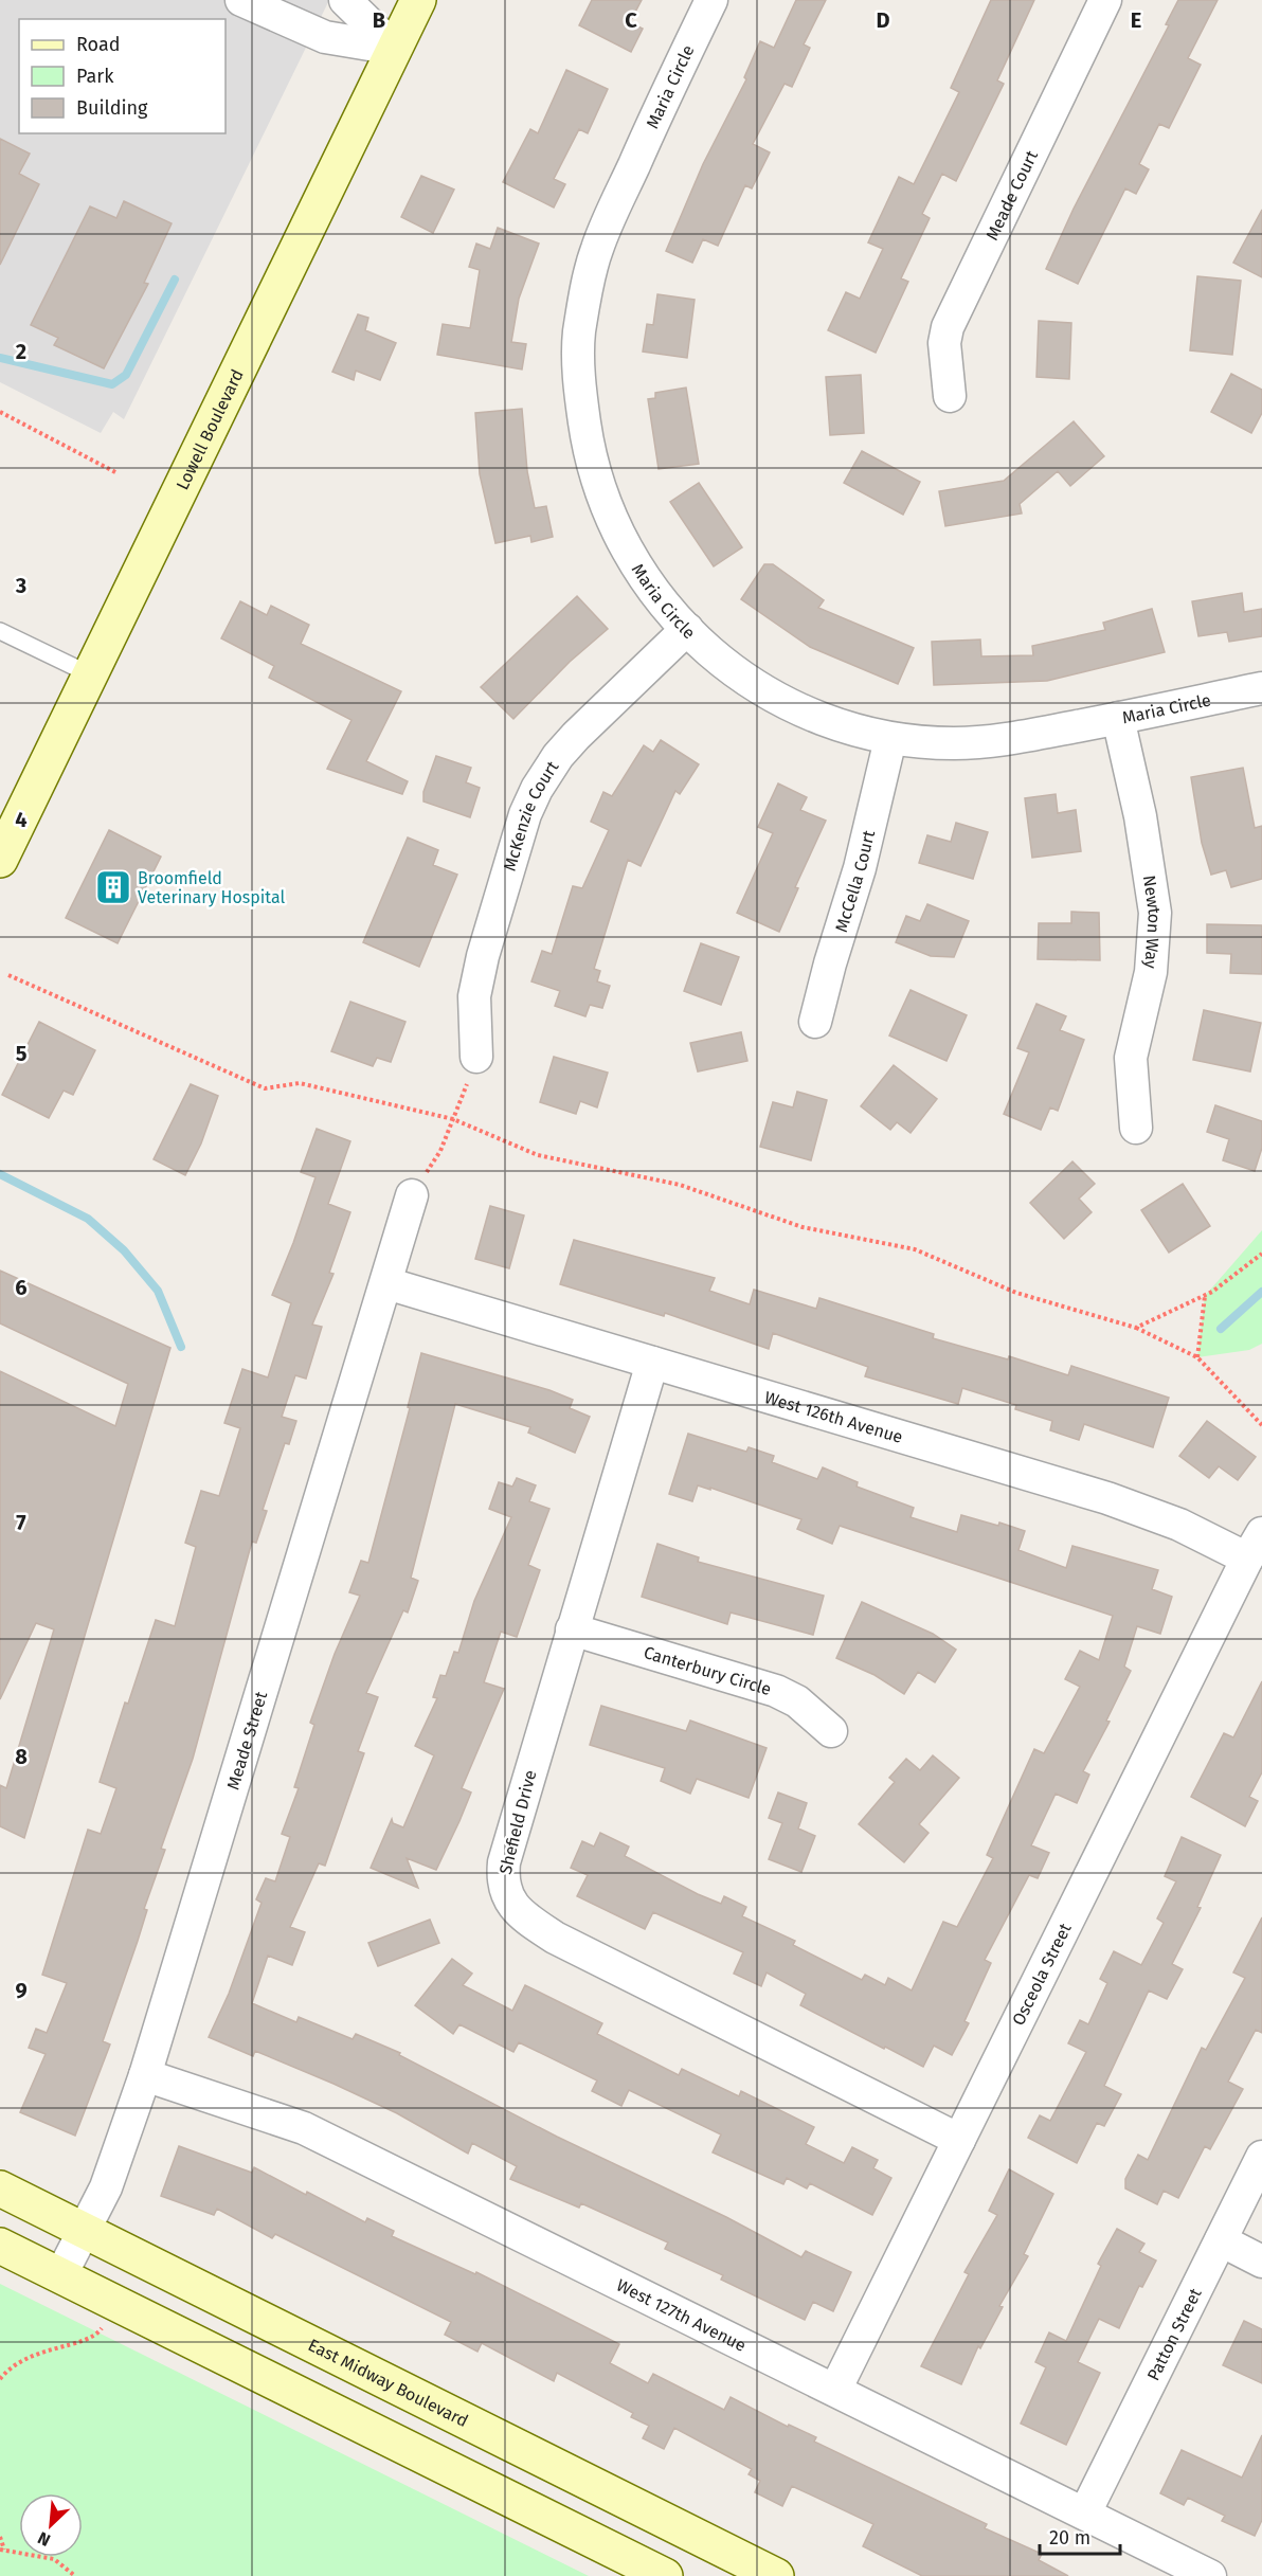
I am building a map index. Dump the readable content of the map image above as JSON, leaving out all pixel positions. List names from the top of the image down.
{
  "streets": {
    "main road": ["Lowell Boulevard", "East Midway Boulevard"],
    "street": [
      "Maria Circle",
      "Meade Court",
      "McKenzie Court",
      "McCella Court",
      "Newton Way",
      "West 126th Avenue",
      "Canterbury Circle",
      "Meade Street",
      "Shefield Drive",
      "Osceola Street",
      "West 127th Avenue",
      "Patton Street"
    ]
  },
  "crossings": [
    ["Maria Circle", "McKenzie Court"],
    ["Maria Circle", "McCella Court"],
    ["Maria Circle", "Newton Way"],
    ["West 126th Avenue", "Meade Street"],
    ["West 126th Avenue", "Shefield Drive"],
    ["West 126th Avenue", "Osceola Street"],
    ["Canterbury Circle", "Shefield Drive"],
    ["Meade Street", "West 127th Avenue"],
    ["Meade Street", "East Midway Boulevard"],
    ["Shefield Drive", "Osceola Street"],
    ["Osceola Street", "West 127th Avenue"],
    ["West 127th Avenue", "Patton Street"]
  ],
  "places": {
    "building": ["Broomfield Veterinary Hospital"]
  },
  "legend": ["Road", "Park", "Building"],
  "scale_bar": "20 m",
  "north": "bottom left",
  "grid": {
    "columns": [
      "B",
      "C",
      "D",
      "E"
    ],
    "rows": [
      "2",
      "3",
      "4",
      "5",
      "6",
      "7",
      "8",
      "9"
    ]
  }
}
